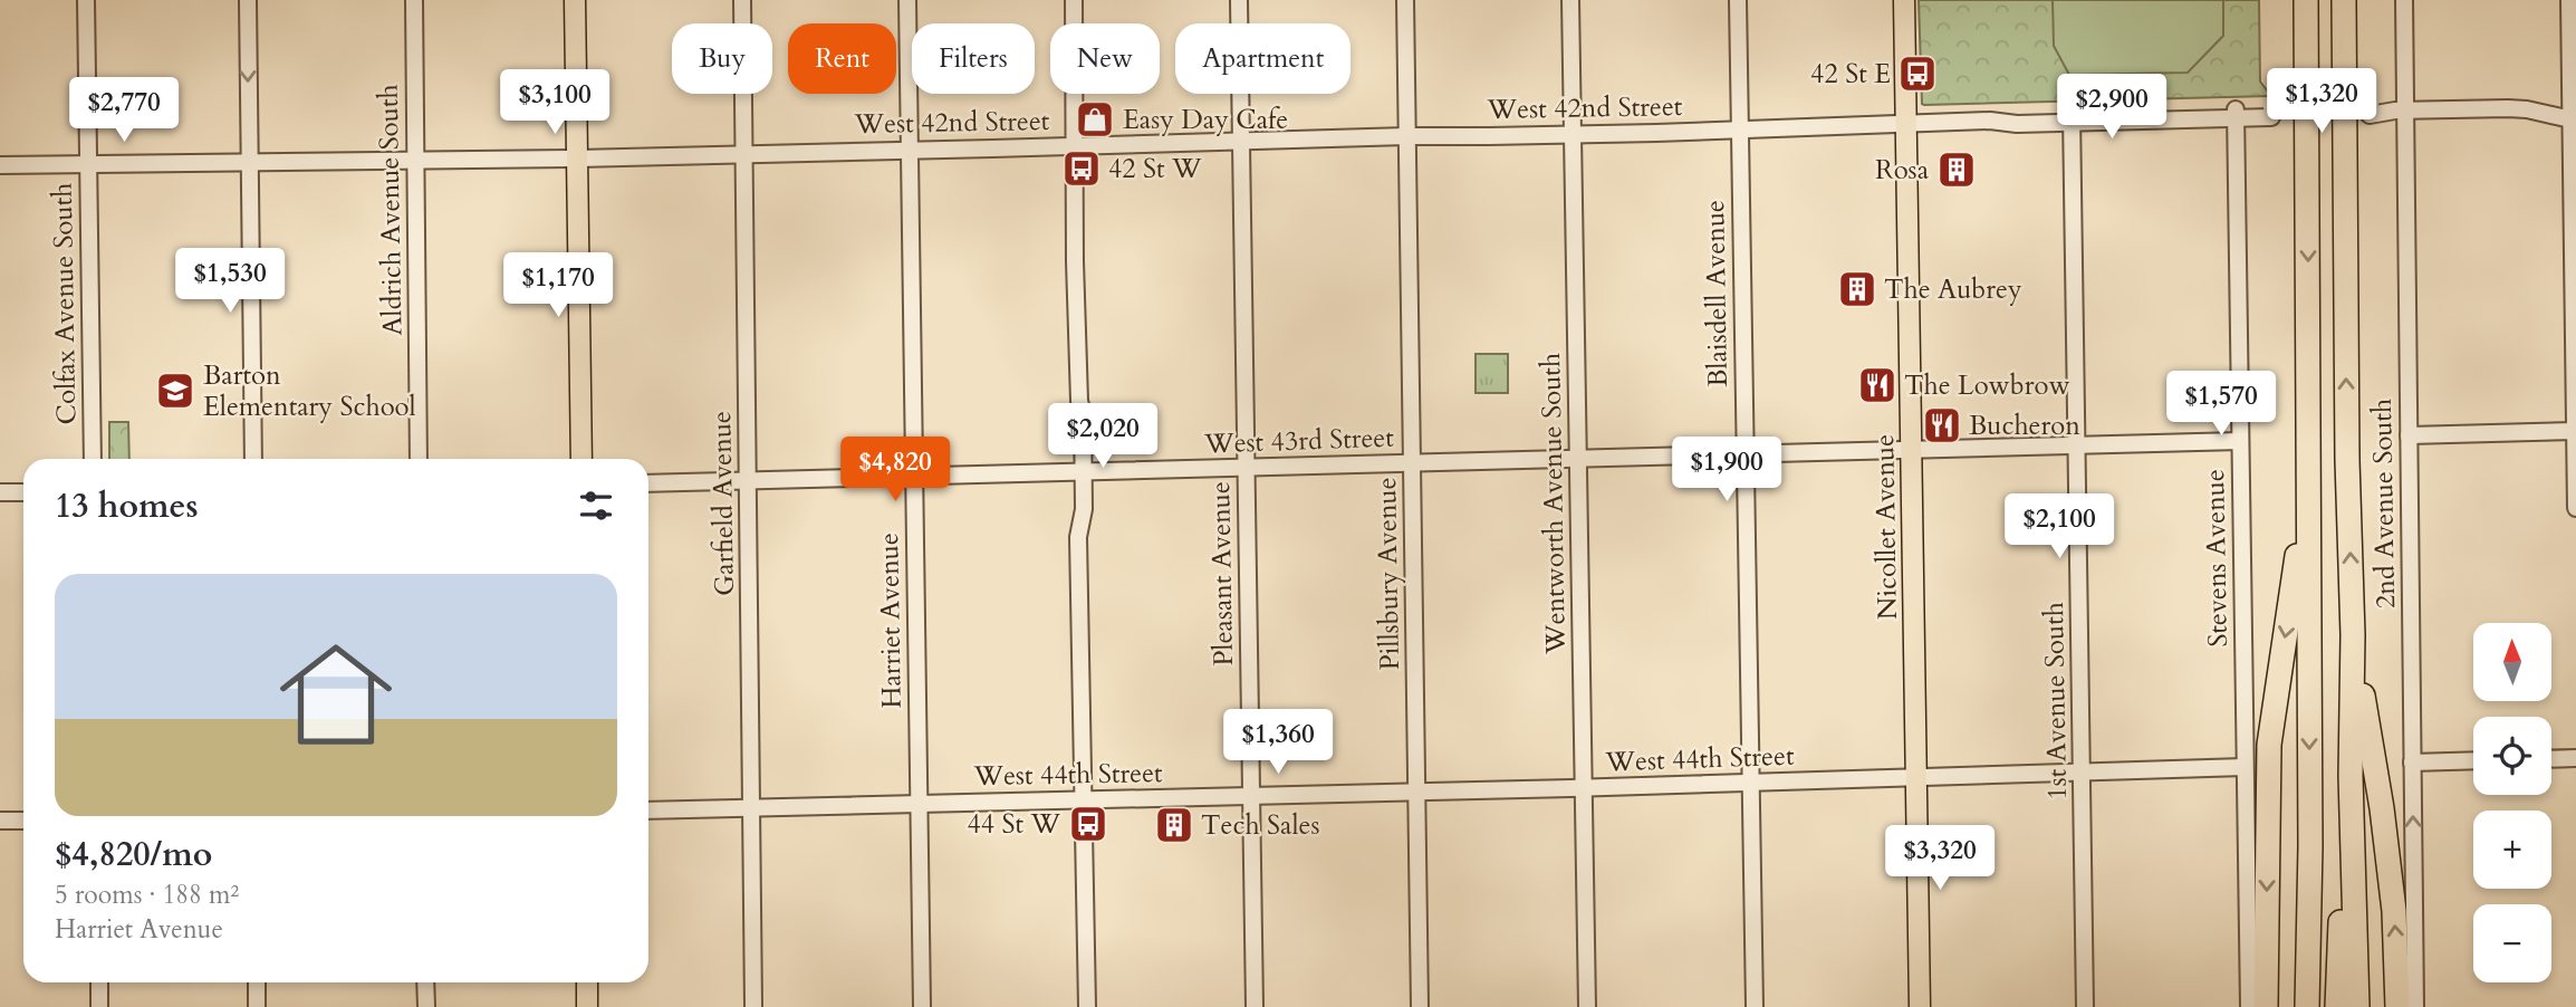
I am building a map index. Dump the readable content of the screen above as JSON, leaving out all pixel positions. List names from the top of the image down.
{
  "streets": {
    "main road": ["Nicollet Avenue"],
    "street": [
      "West 42nd Street",
      "Aldrich Avenue South",
      "Blaisdell Avenue",
      "Colfax Avenue South",
      "West 43rd Street",
      "Garfield Avenue",
      "Wentworth Avenue South",
      "2nd Avenue South",
      "Stevens Avenue",
      "Pleasant Avenue",
      "Pillsbury Avenue",
      "Harriet Avenue",
      "1st Avenue South",
      "West 44th Street"
    ]
  },
  "crossings": [
    ["West 42nd Street", "Aldrich Avenue South"],
    ["West 42nd Street", "Blaisdell Avenue"],
    ["West 42nd Street", "Colfax Avenue South"],
    ["West 42nd Street", "Garfield Avenue"],
    ["West 42nd Street", "Wentworth Avenue South"],
    ["West 42nd Street", "2nd Avenue South"],
    ["West 42nd Street", "Nicollet Avenue"],
    ["West 42nd Street", "Stevens Avenue"],
    ["West 42nd Street", "Pleasant Avenue"],
    ["West 42nd Street", "Pillsbury Avenue"],
    ["West 42nd Street", "Harriet Avenue"],
    ["West 42nd Street", "1st Avenue South"],
    ["Blaisdell Avenue", "West 43rd Street"],
    ["Blaisdell Avenue", "West 44th Street"],
    ["West 43rd Street", "Garfield Avenue"],
    ["West 43rd Street", "Wentworth Avenue South"],
    ["West 43rd Street", "Nicollet Avenue"],
    ["West 43rd Street", "Stevens Avenue"],
    ["West 43rd Street", "Pleasant Avenue"],
    ["West 43rd Street", "Pillsbury Avenue"],
    ["West 43rd Street", "Harriet Avenue"],
    ["West 43rd Street", "1st Avenue South"],
    ["Garfield Avenue", "West 44th Street"],
    ["Wentworth Avenue South", "West 44th Street"],
    ["Nicollet Avenue", "West 44th Street"],
    ["Stevens Avenue", "West 44th Street"],
    ["Pleasant Avenue", "West 44th Street"],
    ["Pillsbury Avenue", "West 44th Street"],
    ["Harriet Avenue", "West 44th Street"],
    ["1st Avenue South", "West 44th Street"]
  ],
  "places": {
    "bus stop": ["42 St E", "42 St W", "44 St W"],
    "shop": ["Easy Day Cafe"],
    "building": ["Rosa", "The Aubrey", "Tech Sales"],
    "restaurant": ["The Lowbrow", "Bucheron"],
    "school or university": ["Barton Elementary School"]
  },
  "north": "top",
  "page": {
    "chip": [
      "Buy",
      "Rent",
      "Filters",
      "New",
      "Apartment"
    ],
    "price": [
      "$1,320",
      "$3,100",
      "$2,900",
      "$2,770",
      "$1,530",
      "$1,170",
      "$1,570",
      "$2,020",
      "$4,820",
      "$1,900",
      "$2,100",
      "$1,360",
      "$3,320"
    ],
    "heading": "13 homes",
    "list": [
      {
        "name": "$4,820/mo",
        "note": "5 rooms · 188 m² · Harriet Avenue"
      }
    ],
    "map_buttons": ["+", "−"]
  }
}
